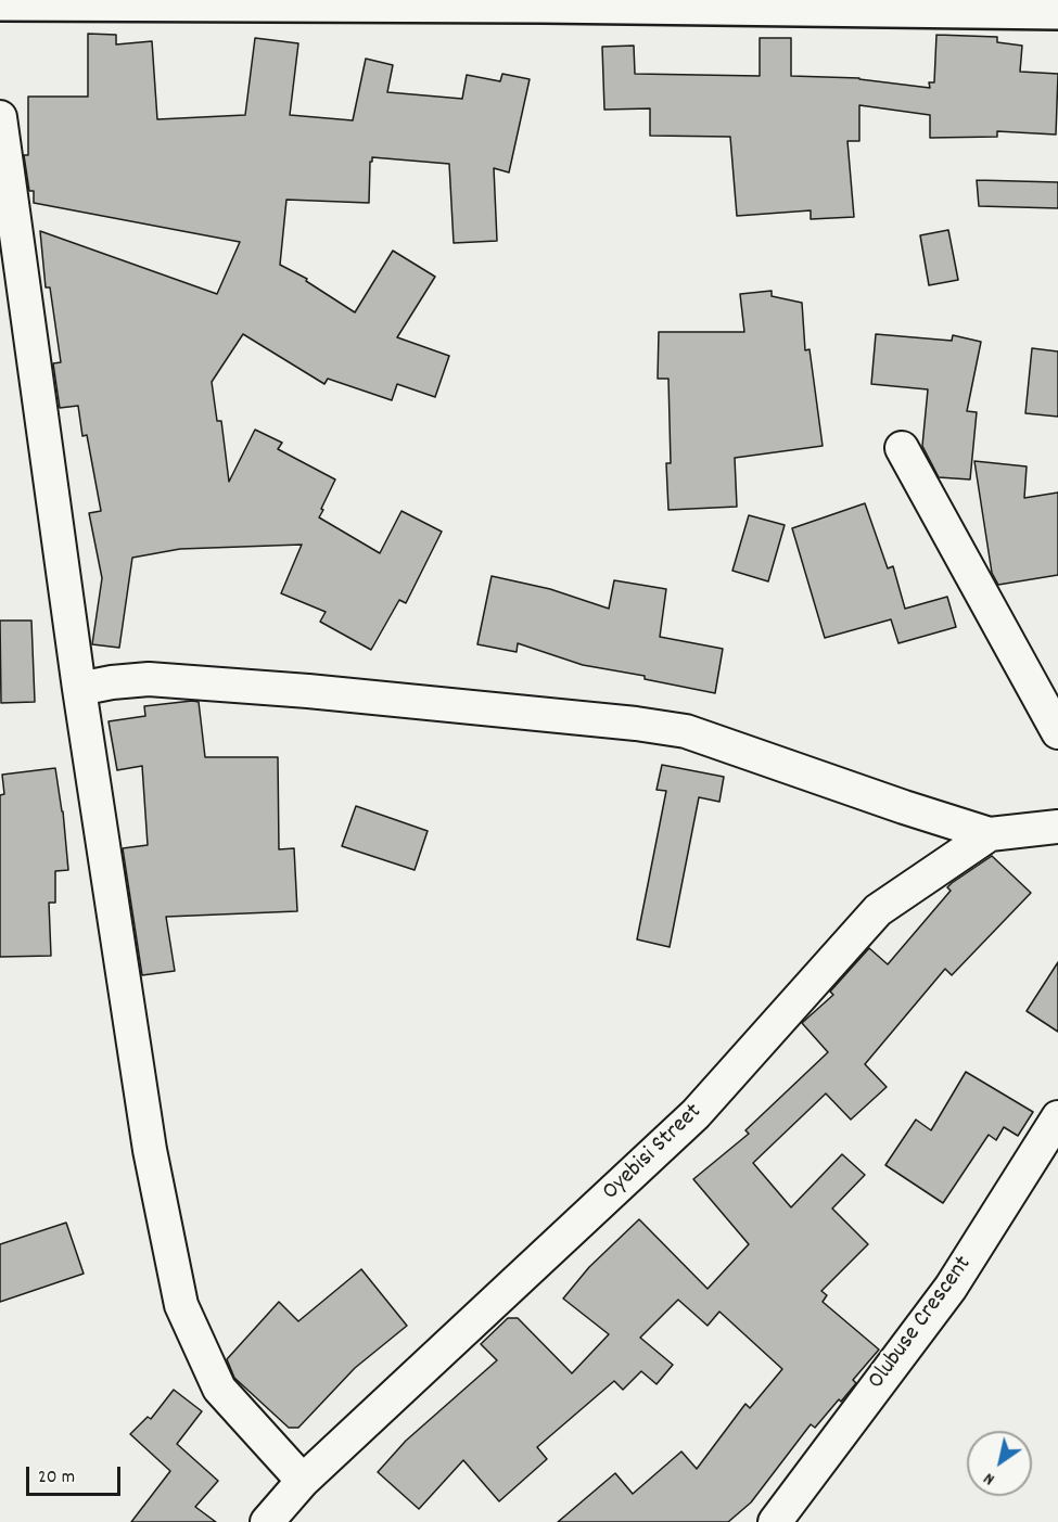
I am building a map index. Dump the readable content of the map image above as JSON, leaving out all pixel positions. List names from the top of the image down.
{
  "streets": {
    "street": ["Oyebisi Street", "Olubuse Crescent"]
  },
  "scale_bar": "20 m",
  "north": "bottom left"
}
